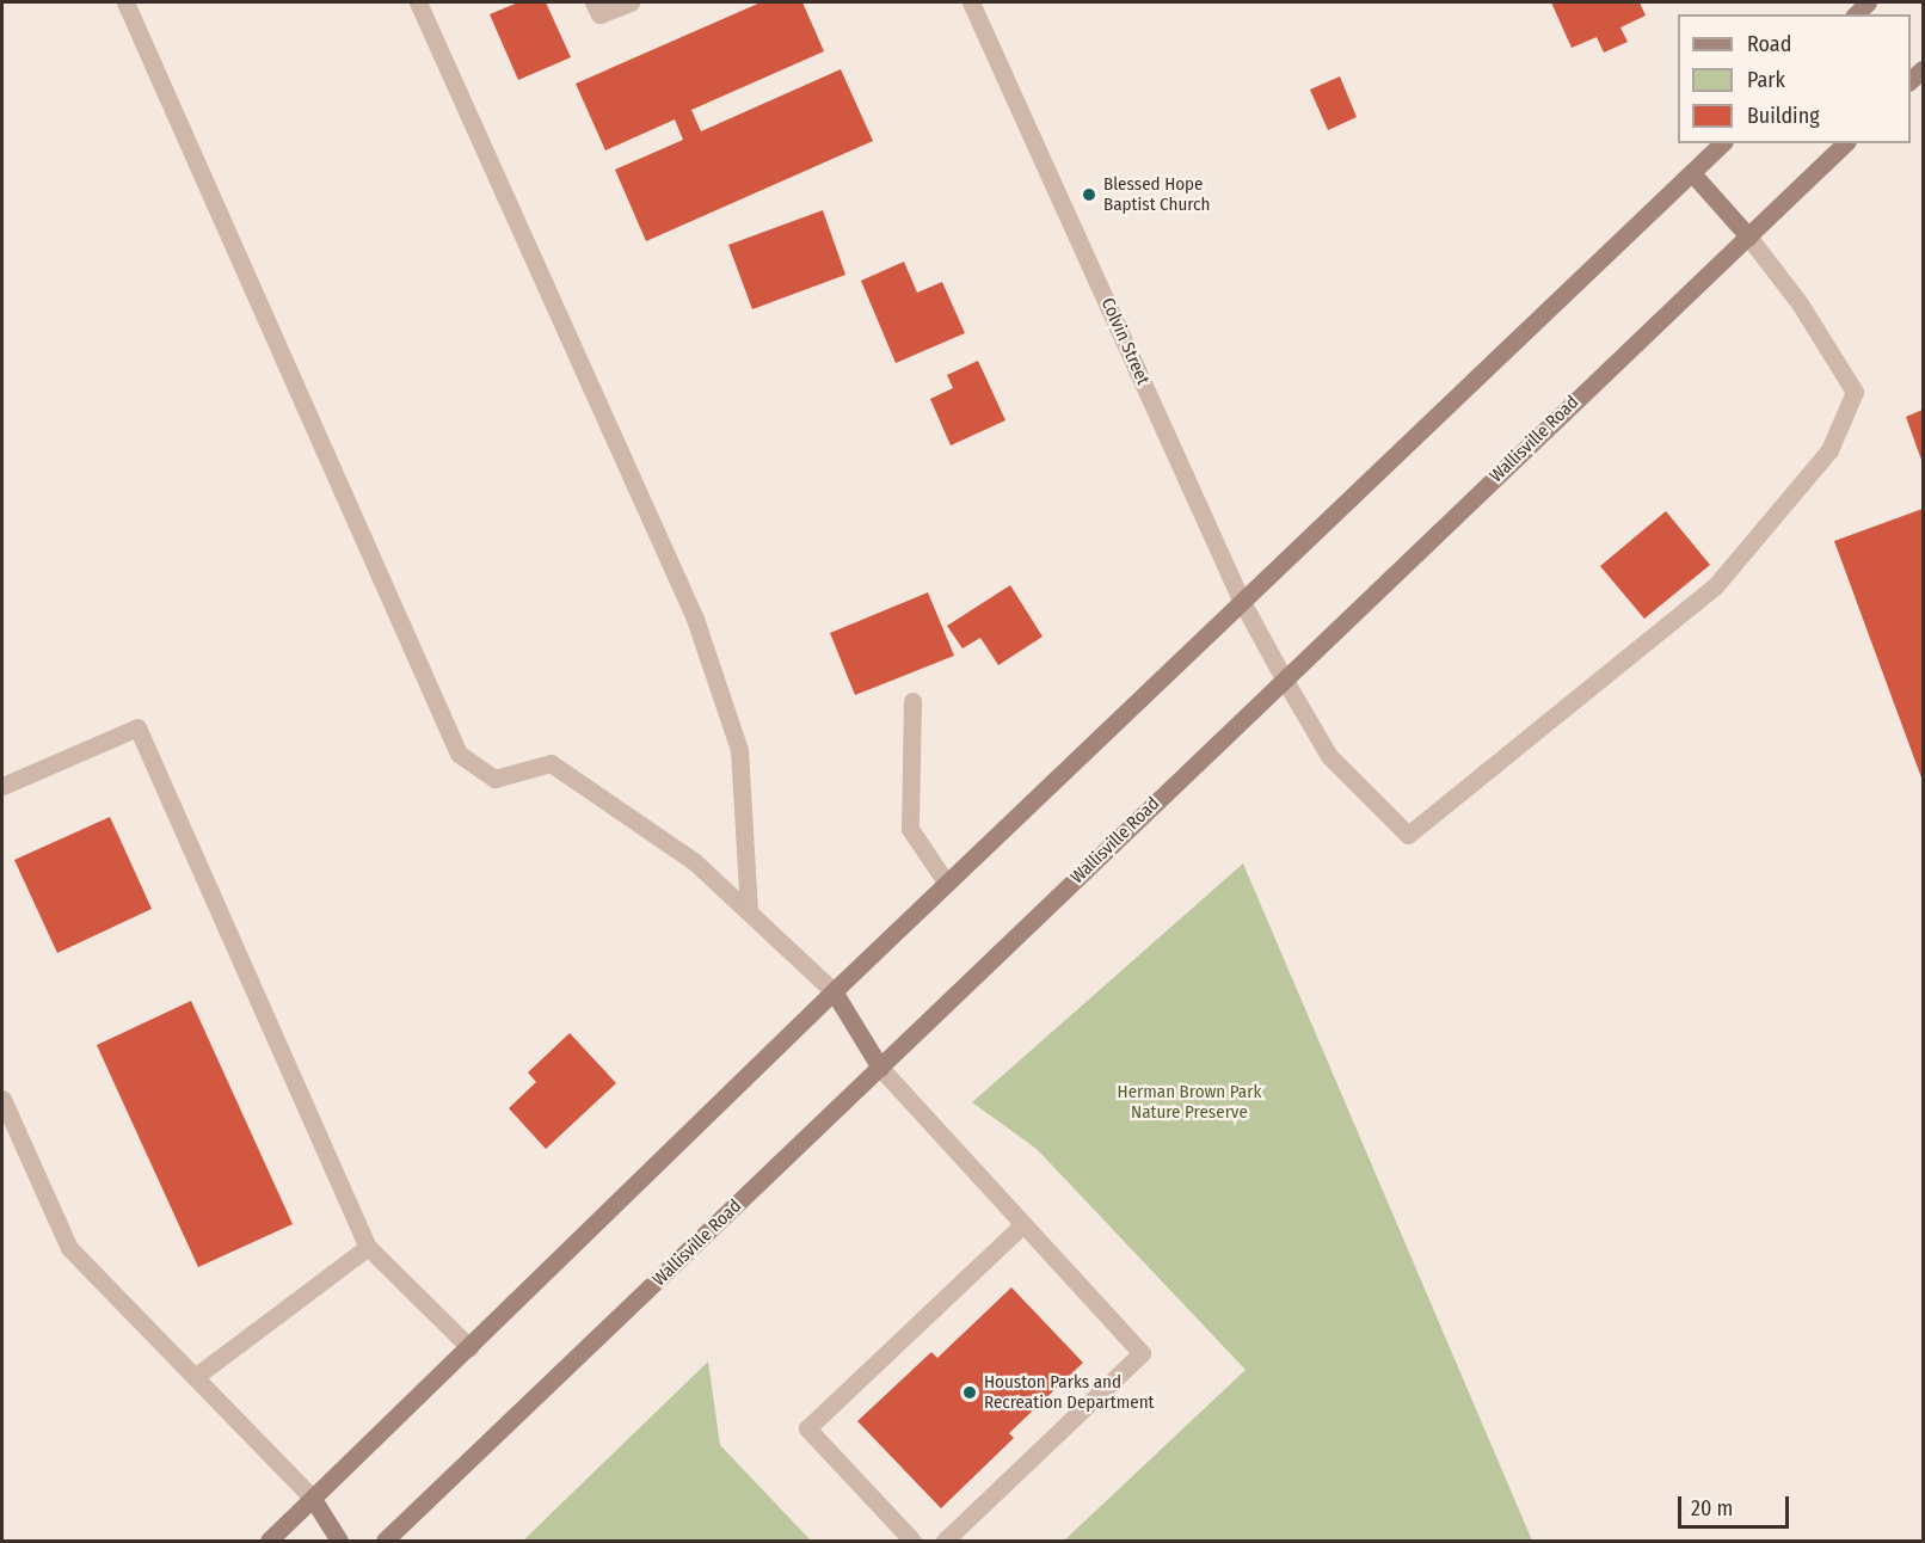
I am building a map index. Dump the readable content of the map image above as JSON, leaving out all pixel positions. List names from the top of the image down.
{
  "streets": {
    "main road": ["Wallisville Road"],
    "street": ["Colvin Street"]
  },
  "crossings": [
    ["Colvin Street", "Wallisville Road"]
  ],
  "parks": ["Herman Brown Park Nature Preserve"],
  "places": ["Blessed Hope Baptist Church", "Houston Parks and Recreation Department"],
  "legend": ["Road", "Park", "Building"],
  "scale_bar": "20 m"
}
